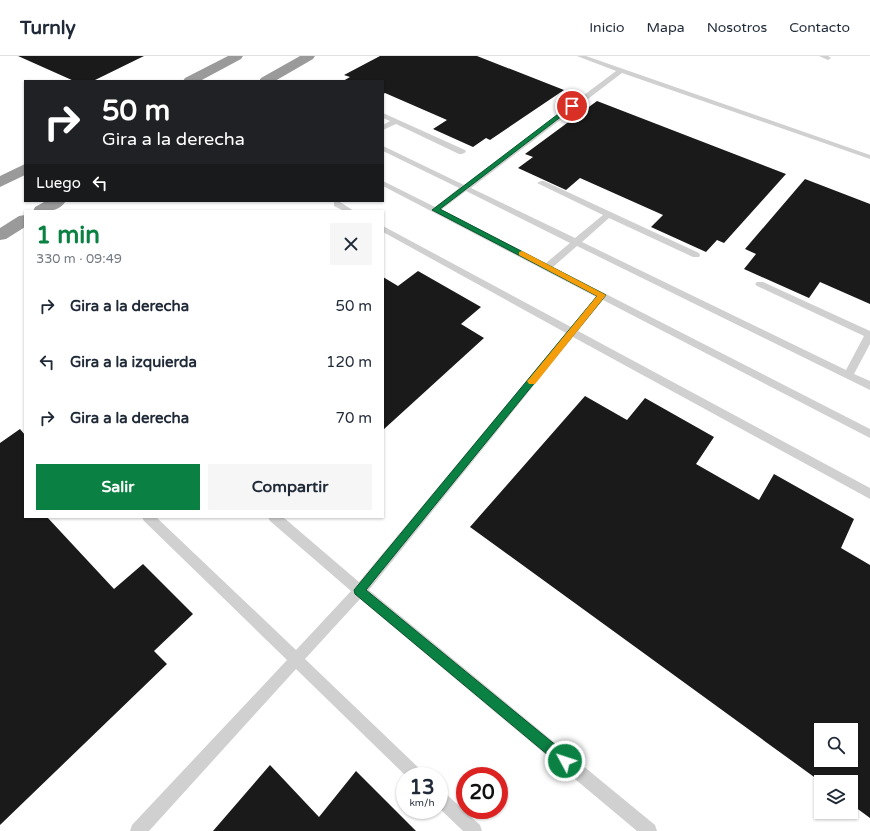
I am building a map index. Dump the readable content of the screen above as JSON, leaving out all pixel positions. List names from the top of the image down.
{
  "page": {
    "header": "Turnly",
    "nav": [
      "Inicio",
      "Mapa",
      "Nosotros",
      "Contacto"
    ],
    "turn": ["50 m", "Gira a la derecha"],
    "then": "Luego",
    "heading": ["1 min", "330 m · 09:49"],
    "list": [
      {
        "name": "Gira a la derecha",
        "value": "50 m"
      },
      {
        "name": "Gira a la izquierda",
        "value": "120 m"
      },
      {
        "name": "Gira a la derecha",
        "value": "70 m"
      }
    ],
    "buttons": ["Salir", "Compartir"],
    "speed": "13 km/h",
    "limit": "20"
  }
}
